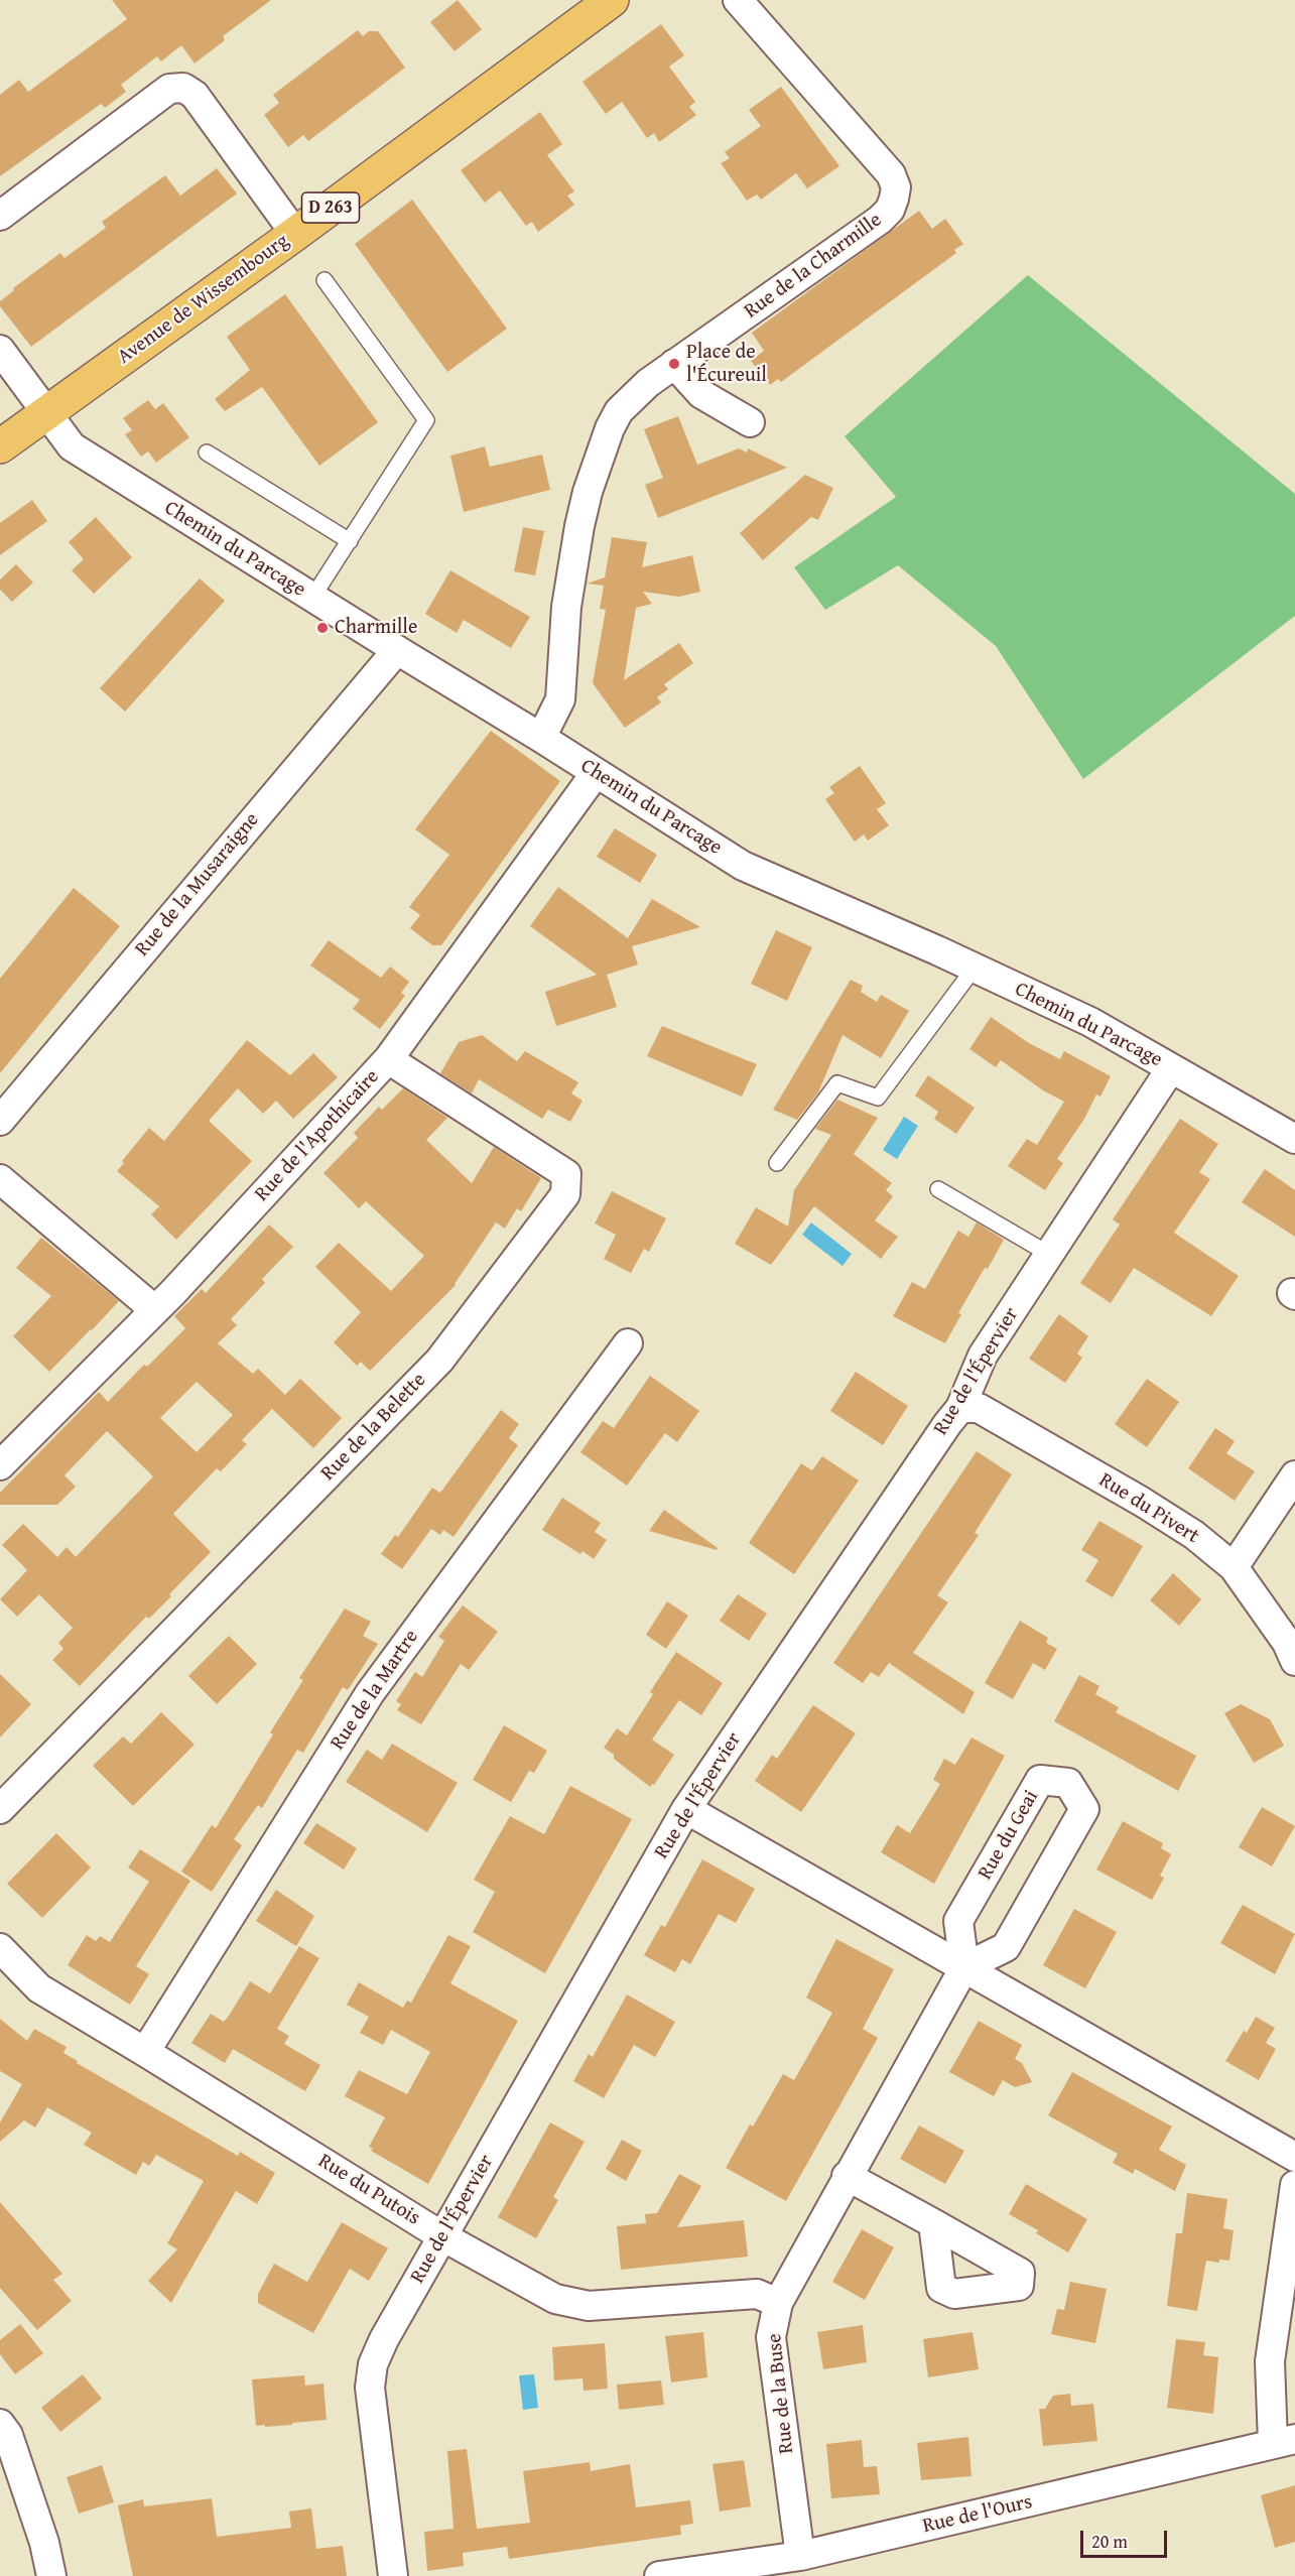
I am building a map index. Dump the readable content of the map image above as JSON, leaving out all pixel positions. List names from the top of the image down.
{
  "streets": {
    "main road": ["D 263", "Avenue de Wissembourg"],
    "street": [
      "Rue de la Charmille",
      "Chemin du Parcage",
      "Rue de la Musaraigne",
      "Rue de l'Apothicaire",
      "Rue de l'Épervier",
      "Rue de la Belette",
      "Rue du Pivert",
      "Rue de la Martre",
      "Rue du Geai",
      "Rue du Putois",
      "Rue de la Buse",
      "Rue de l'Ours"
    ]
  },
  "crossings": [
    ["Rue de la Charmille", "Chemin du Parcage"],
    ["Avenue de Wissembourg", "Chemin du Parcage"],
    ["Chemin du Parcage", "Rue de la Musaraigne"],
    ["Chemin du Parcage", "Rue de l'Apothicaire"],
    ["Chemin du Parcage", "Rue de l'Épervier"],
    ["Rue de l'Apothicaire", "Rue de la Belette"],
    ["Rue de l'Épervier", "Rue du Pivert"],
    ["Rue de l'Épervier", "Rue du Putois"],
    ["Rue de la Martre", "Rue du Putois"],
    ["Rue du Geai", "Rue de la Buse"],
    ["Rue du Putois", "Rue de la Buse"],
    ["Rue de la Buse", "Rue de l'Ours"]
  ],
  "places": ["Place de l'Écureuil", "Charmille"],
  "scale_bar": "20 m"
}
